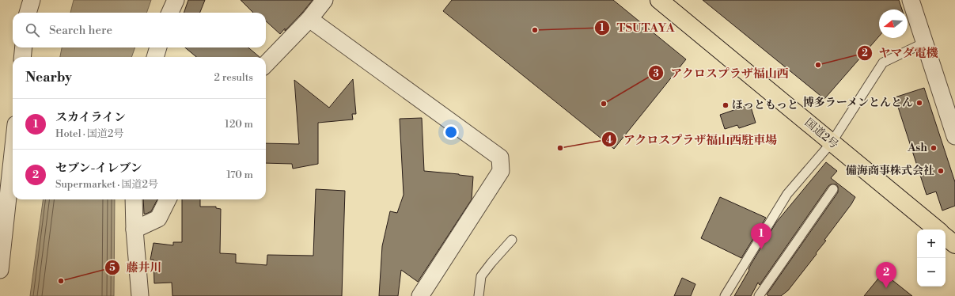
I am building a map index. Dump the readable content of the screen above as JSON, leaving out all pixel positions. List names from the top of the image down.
{
  "streets": {
    "highway": ["国道2号"]
  },
  "places": [
    "TSUTAYA",
    "ヤマダ電機",
    "博多ラーメンとんとん",
    "アクロスプラザ福山西",
    "ほっともっと",
    "アクロスプラザ福山西駐車場",
    "Ash",
    "備海商事株式会社",
    "藤井川"
  ],
  "north": "left",
  "page": {
    "search": "Search here",
    "heading": ["Nearby", "2 results"],
    "list": [
      {
        "mark": "1",
        "name": "スカイライン",
        "note": "Hotel · 国道2号",
        "value": "120 m"
      },
      {
        "mark": "2",
        "name": "セブン-イレブン",
        "note": "Supermarket · 国道2号",
        "value": "170 m"
      }
    ],
    "pins": ["1", "2"],
    "map_buttons": ["+", "−"]
  }
}
